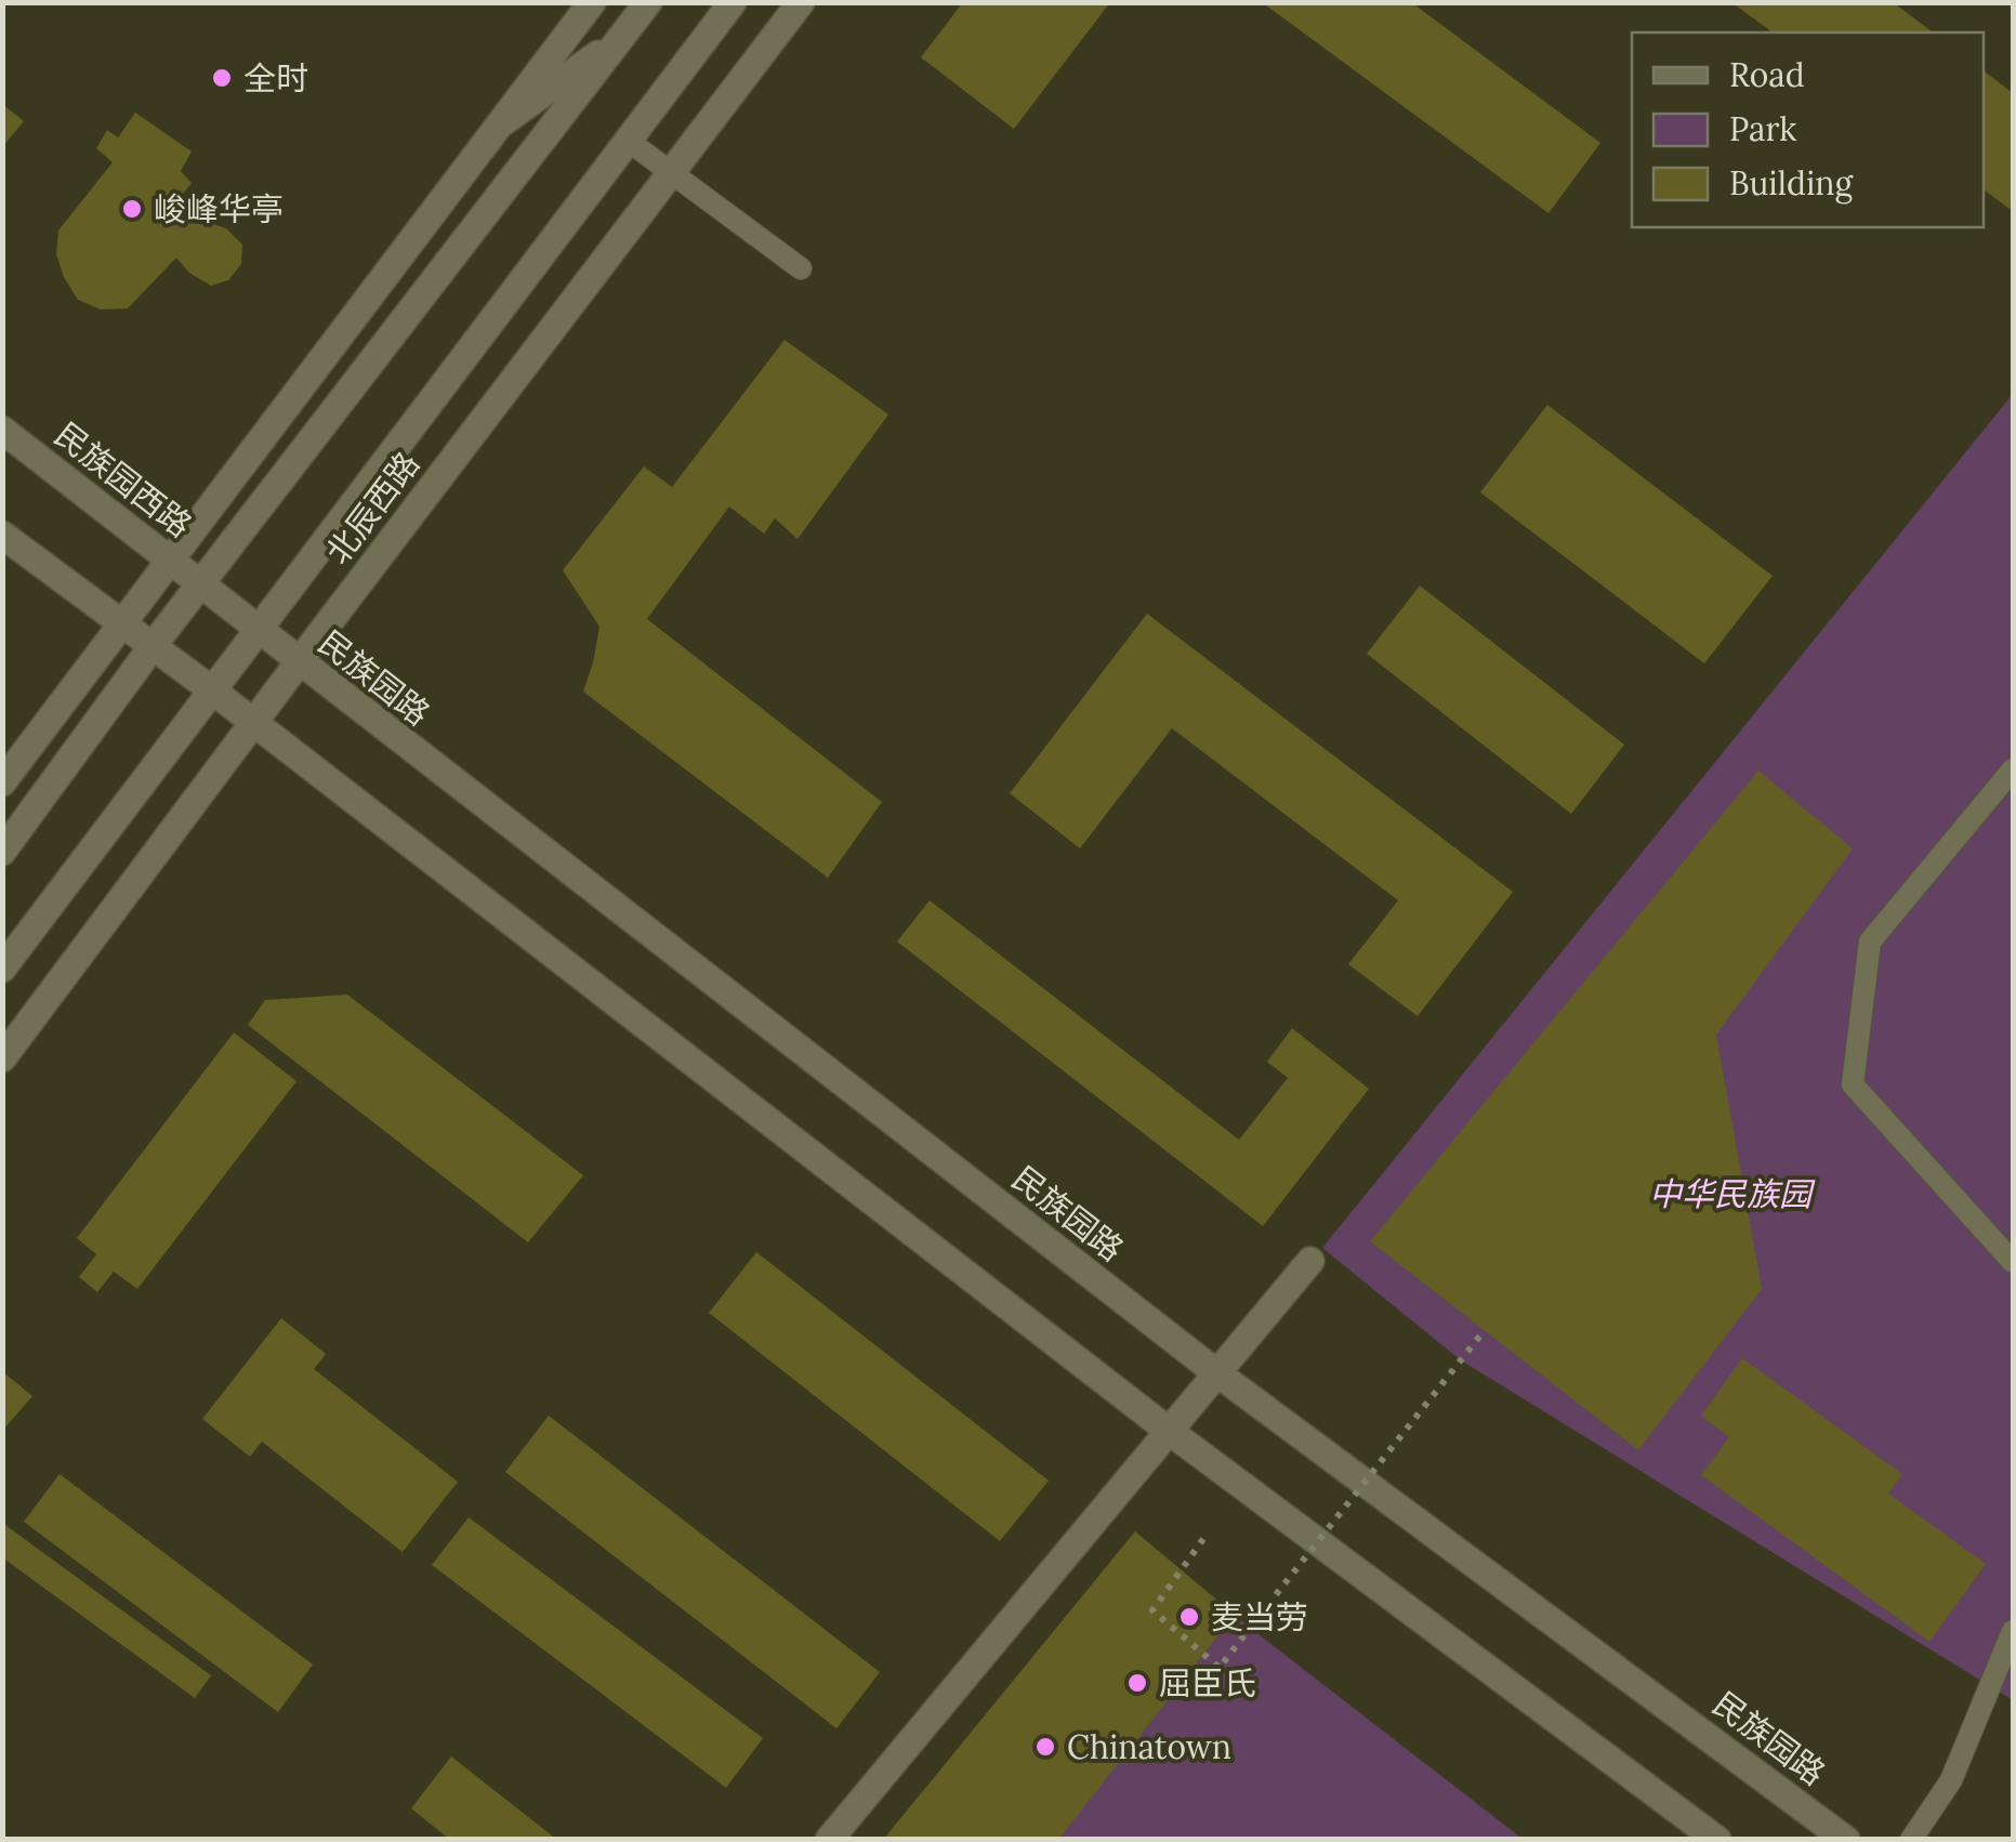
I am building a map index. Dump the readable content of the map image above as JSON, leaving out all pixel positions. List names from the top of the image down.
{
  "streets": {
    "main road": ["民族园西路", "北辰西路", "民族园路"]
  },
  "crossings": [
    ["民族园西路", "北辰西路"],
    ["民族园西路", "民族园路"],
    ["北辰西路", "民族园路"]
  ],
  "parks": ["中华民族园"],
  "places": [
    "全时",
    "峻峰华亭",
    "麦当劳",
    "屈臣氏",
    "Chinatown"
  ],
  "legend": ["Road", "Park", "Building"]
}
